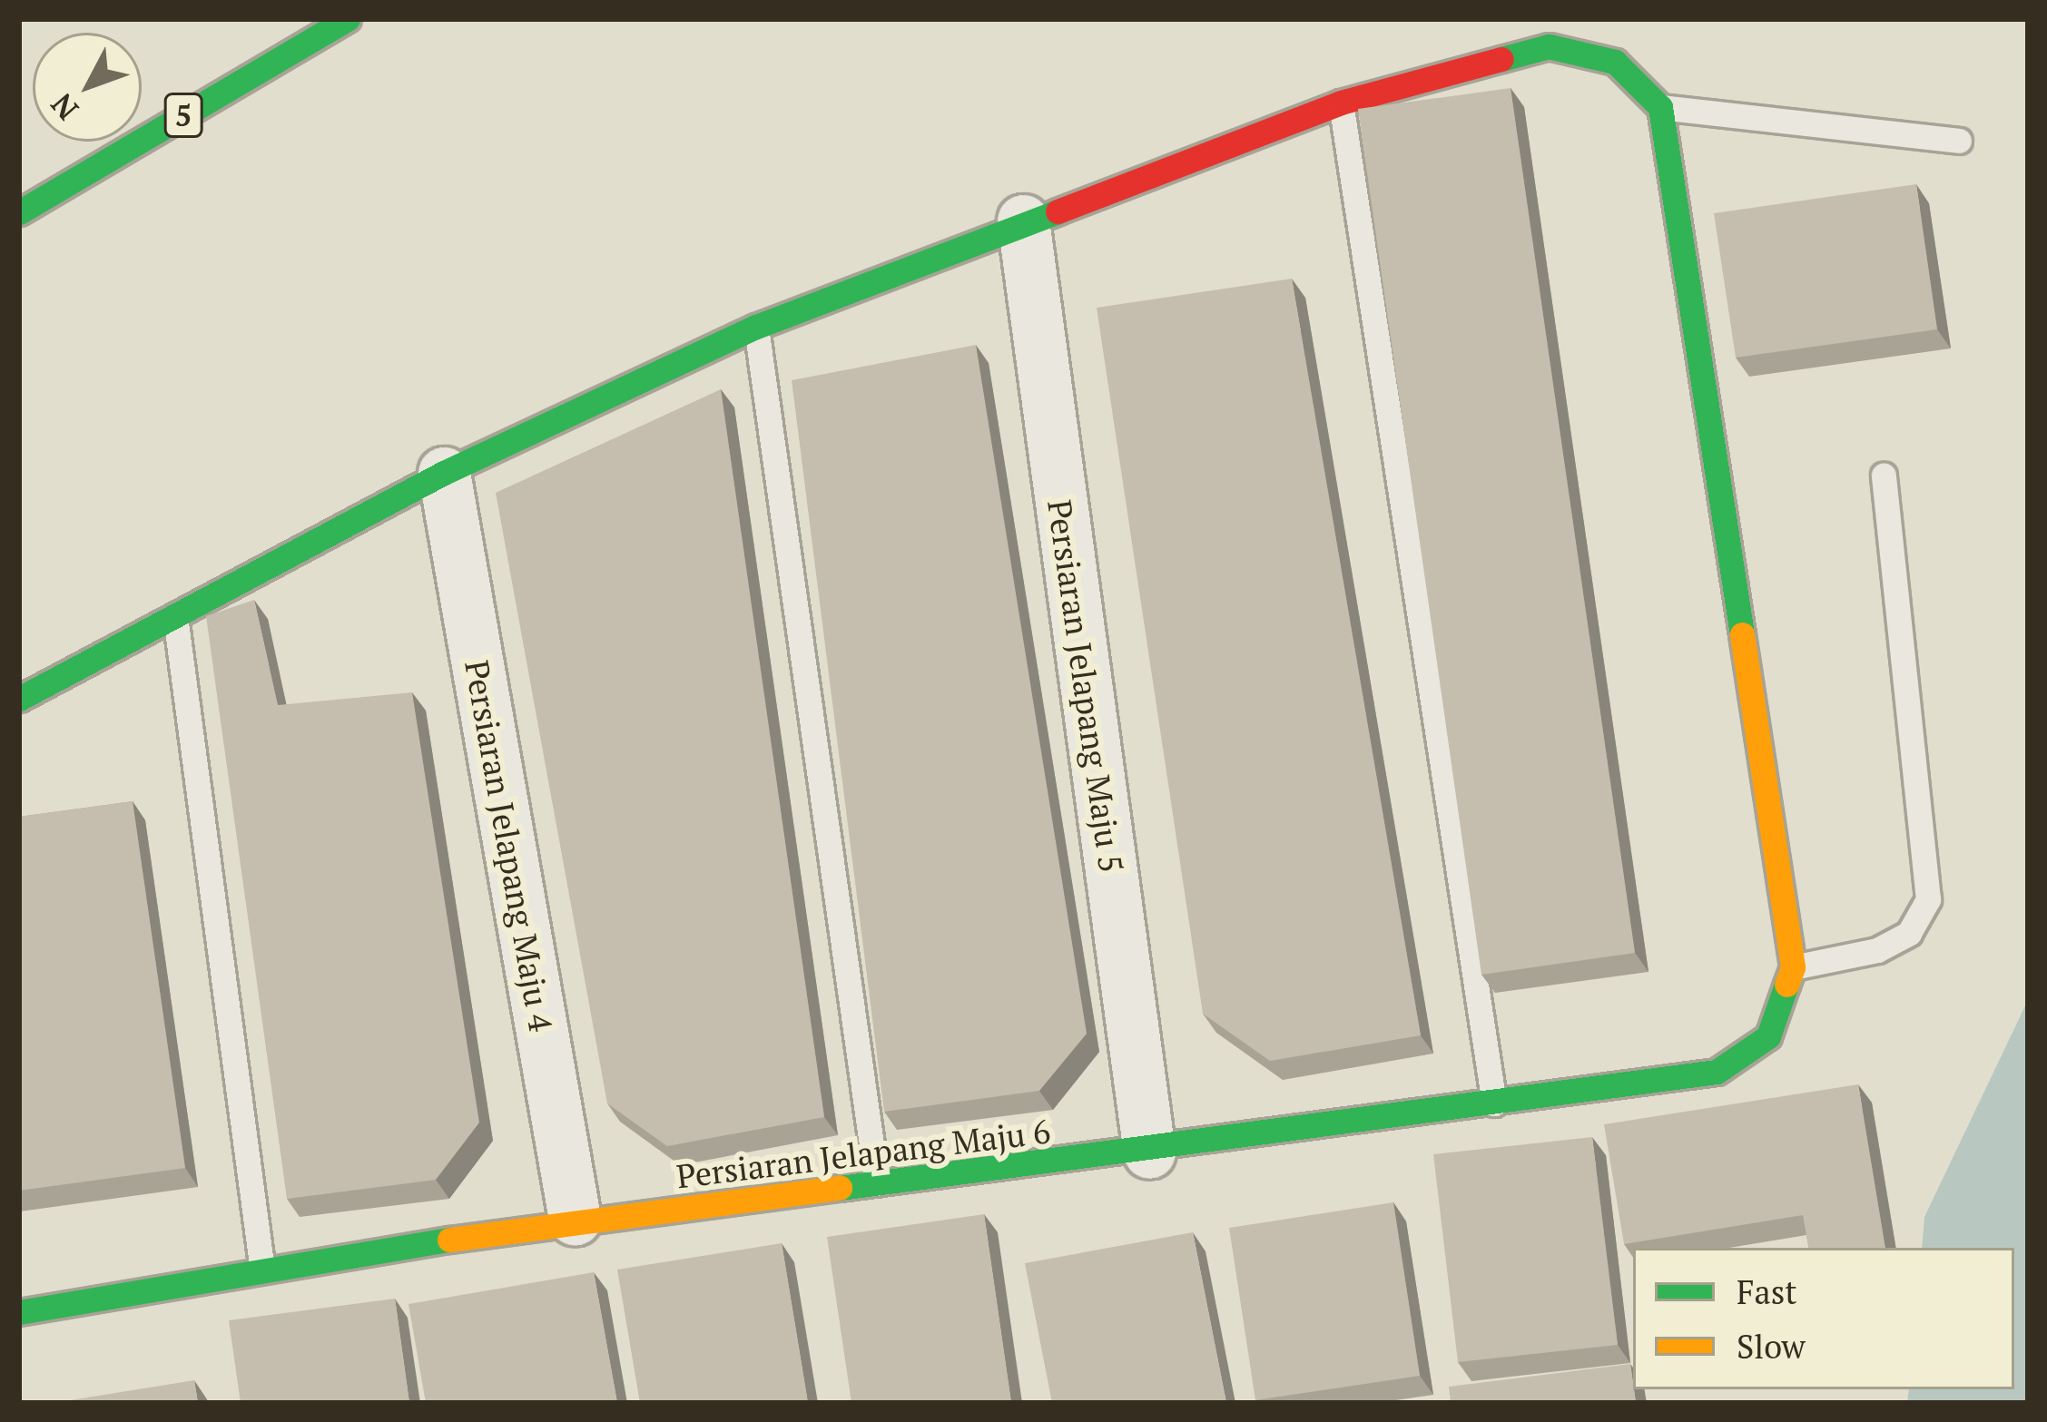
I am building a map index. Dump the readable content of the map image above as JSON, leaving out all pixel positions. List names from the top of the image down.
{
  "streets": {
    "main road": ["5", "Persiaran Jelapang Maju 6"],
    "street": ["Persiaran Jelapang Maju 5", "Persiaran Jelapang Maju 4"]
  },
  "crossings": [
    ["Persiaran Jelapang Maju 5", "Persiaran Jelapang Maju 6"],
    ["Persiaran Jelapang Maju 4", "Persiaran Jelapang Maju 6"]
  ],
  "legend": ["Fast", "Slow"],
  "north": "bottom left"
}
